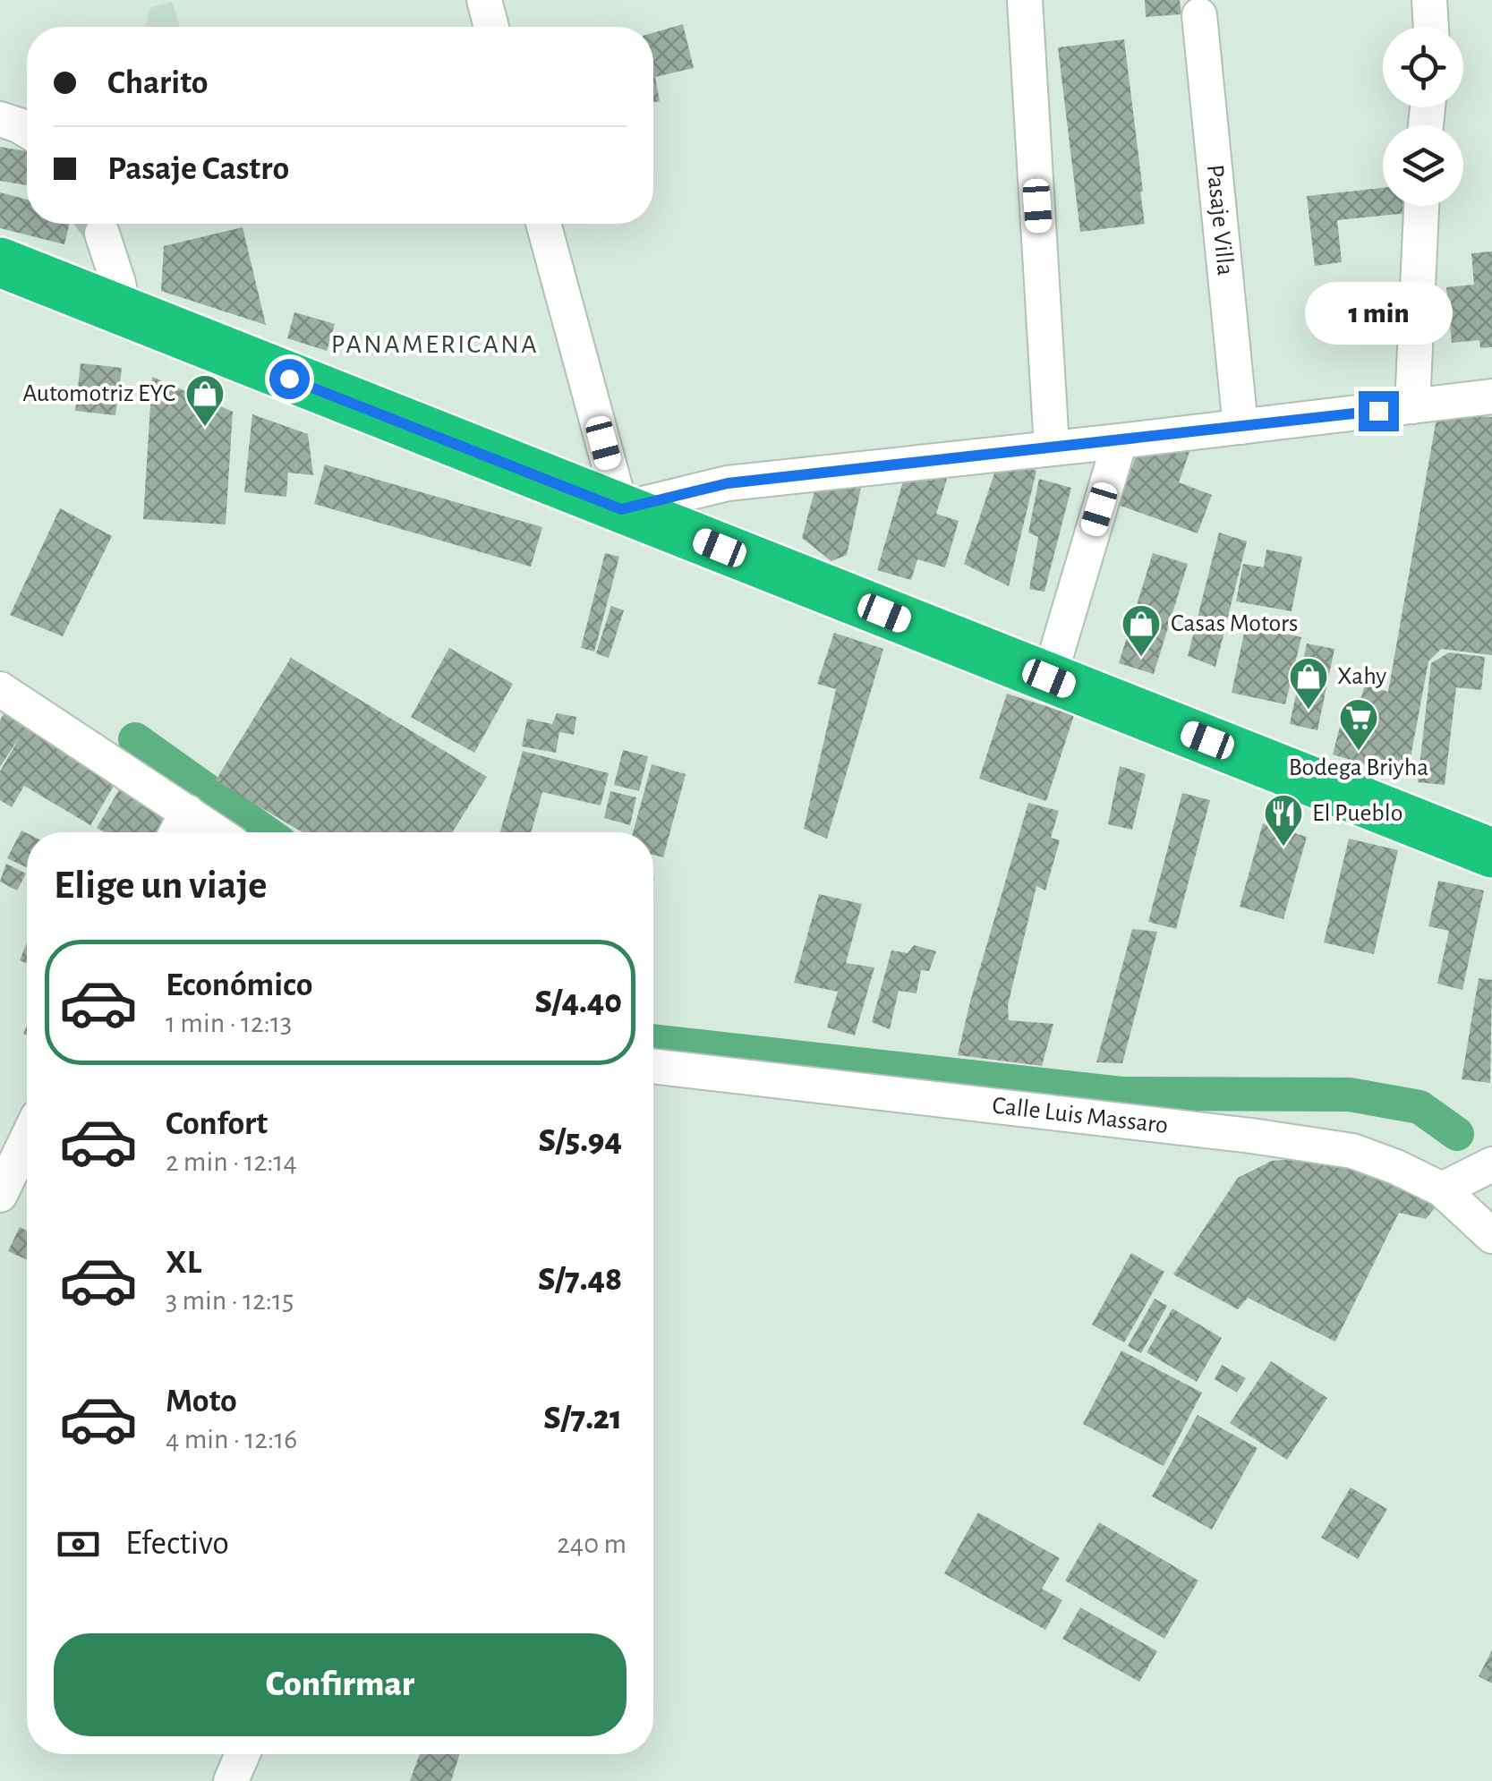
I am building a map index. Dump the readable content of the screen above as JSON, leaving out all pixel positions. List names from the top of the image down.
{
  "streets": {
    "street": ["Pasaje Villa", "Calle Luis Massaro"]
  },
  "districts": ["PANAMERICANA"],
  "places": {
    "shop": ["Automotriz EYC", "Casas Motors", "Xahy"],
    "supermarket": ["Bodega Briyha"],
    "restaurant": ["El Pueblo"]
  },
  "page": {
    "banner": ["Charito", "Pasaje Castro"],
    "bubble": "1 min",
    "heading": "Elige un viaje",
    "list": [
      {
        "name": "Económico",
        "note": "1 min · 12:13",
        "value": "S/4.40"
      },
      {
        "name": "Confort",
        "note": "2 min · 12:14",
        "value": "S/5.94"
      },
      {
        "name": "XL",
        "note": "3 min · 12:15",
        "value": "S/7.48"
      },
      {
        "name": "Moto",
        "note": "4 min · 12:16",
        "value": "S/7.21"
      }
    ],
    "pay": ["Efectivo", "240 m"],
    "buttons": "Confirmar"
  }
}
